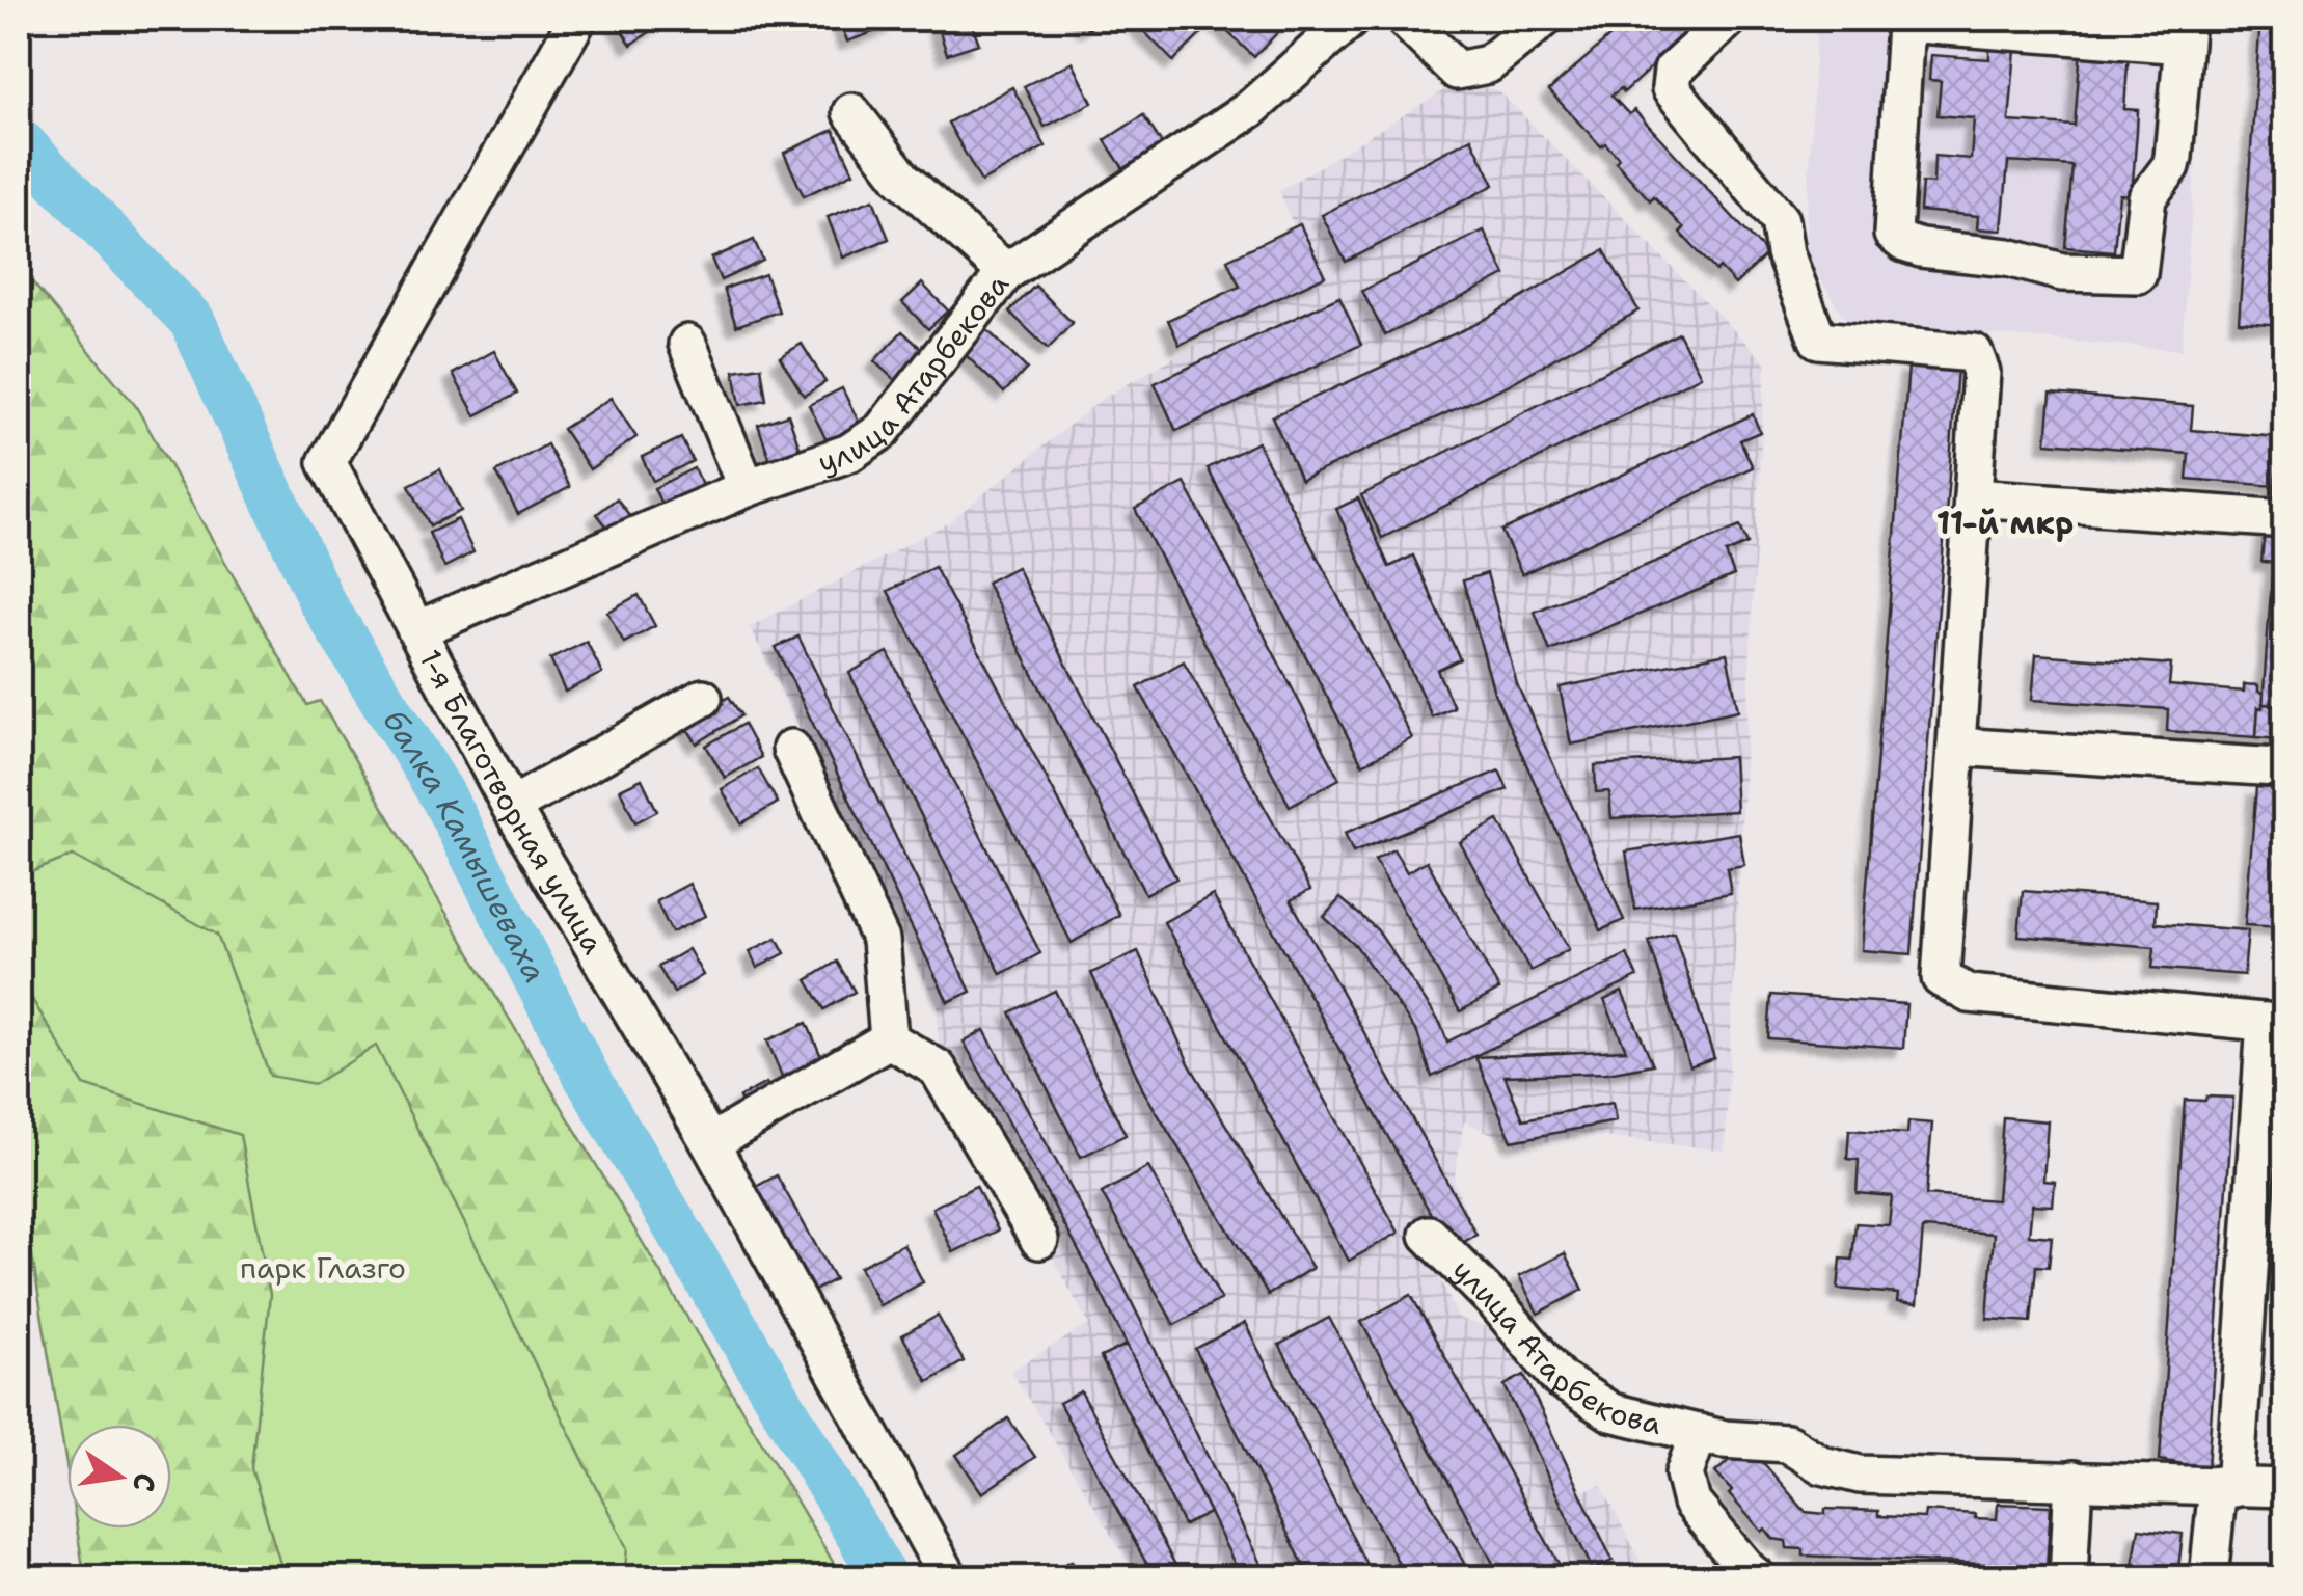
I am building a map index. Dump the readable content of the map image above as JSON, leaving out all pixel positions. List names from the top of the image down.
{
  "streets": {
    "street": ["улица Атарбекова", "1-я Благотворная улица"]
  },
  "crossings": [
    ["улица Атарбекова", "1-я Благотворная улица"]
  ],
  "districts": ["11-й мкр"],
  "water": ["балка Камышеваха"],
  "parks": ["парк Глазго"],
  "north": "right"
}
